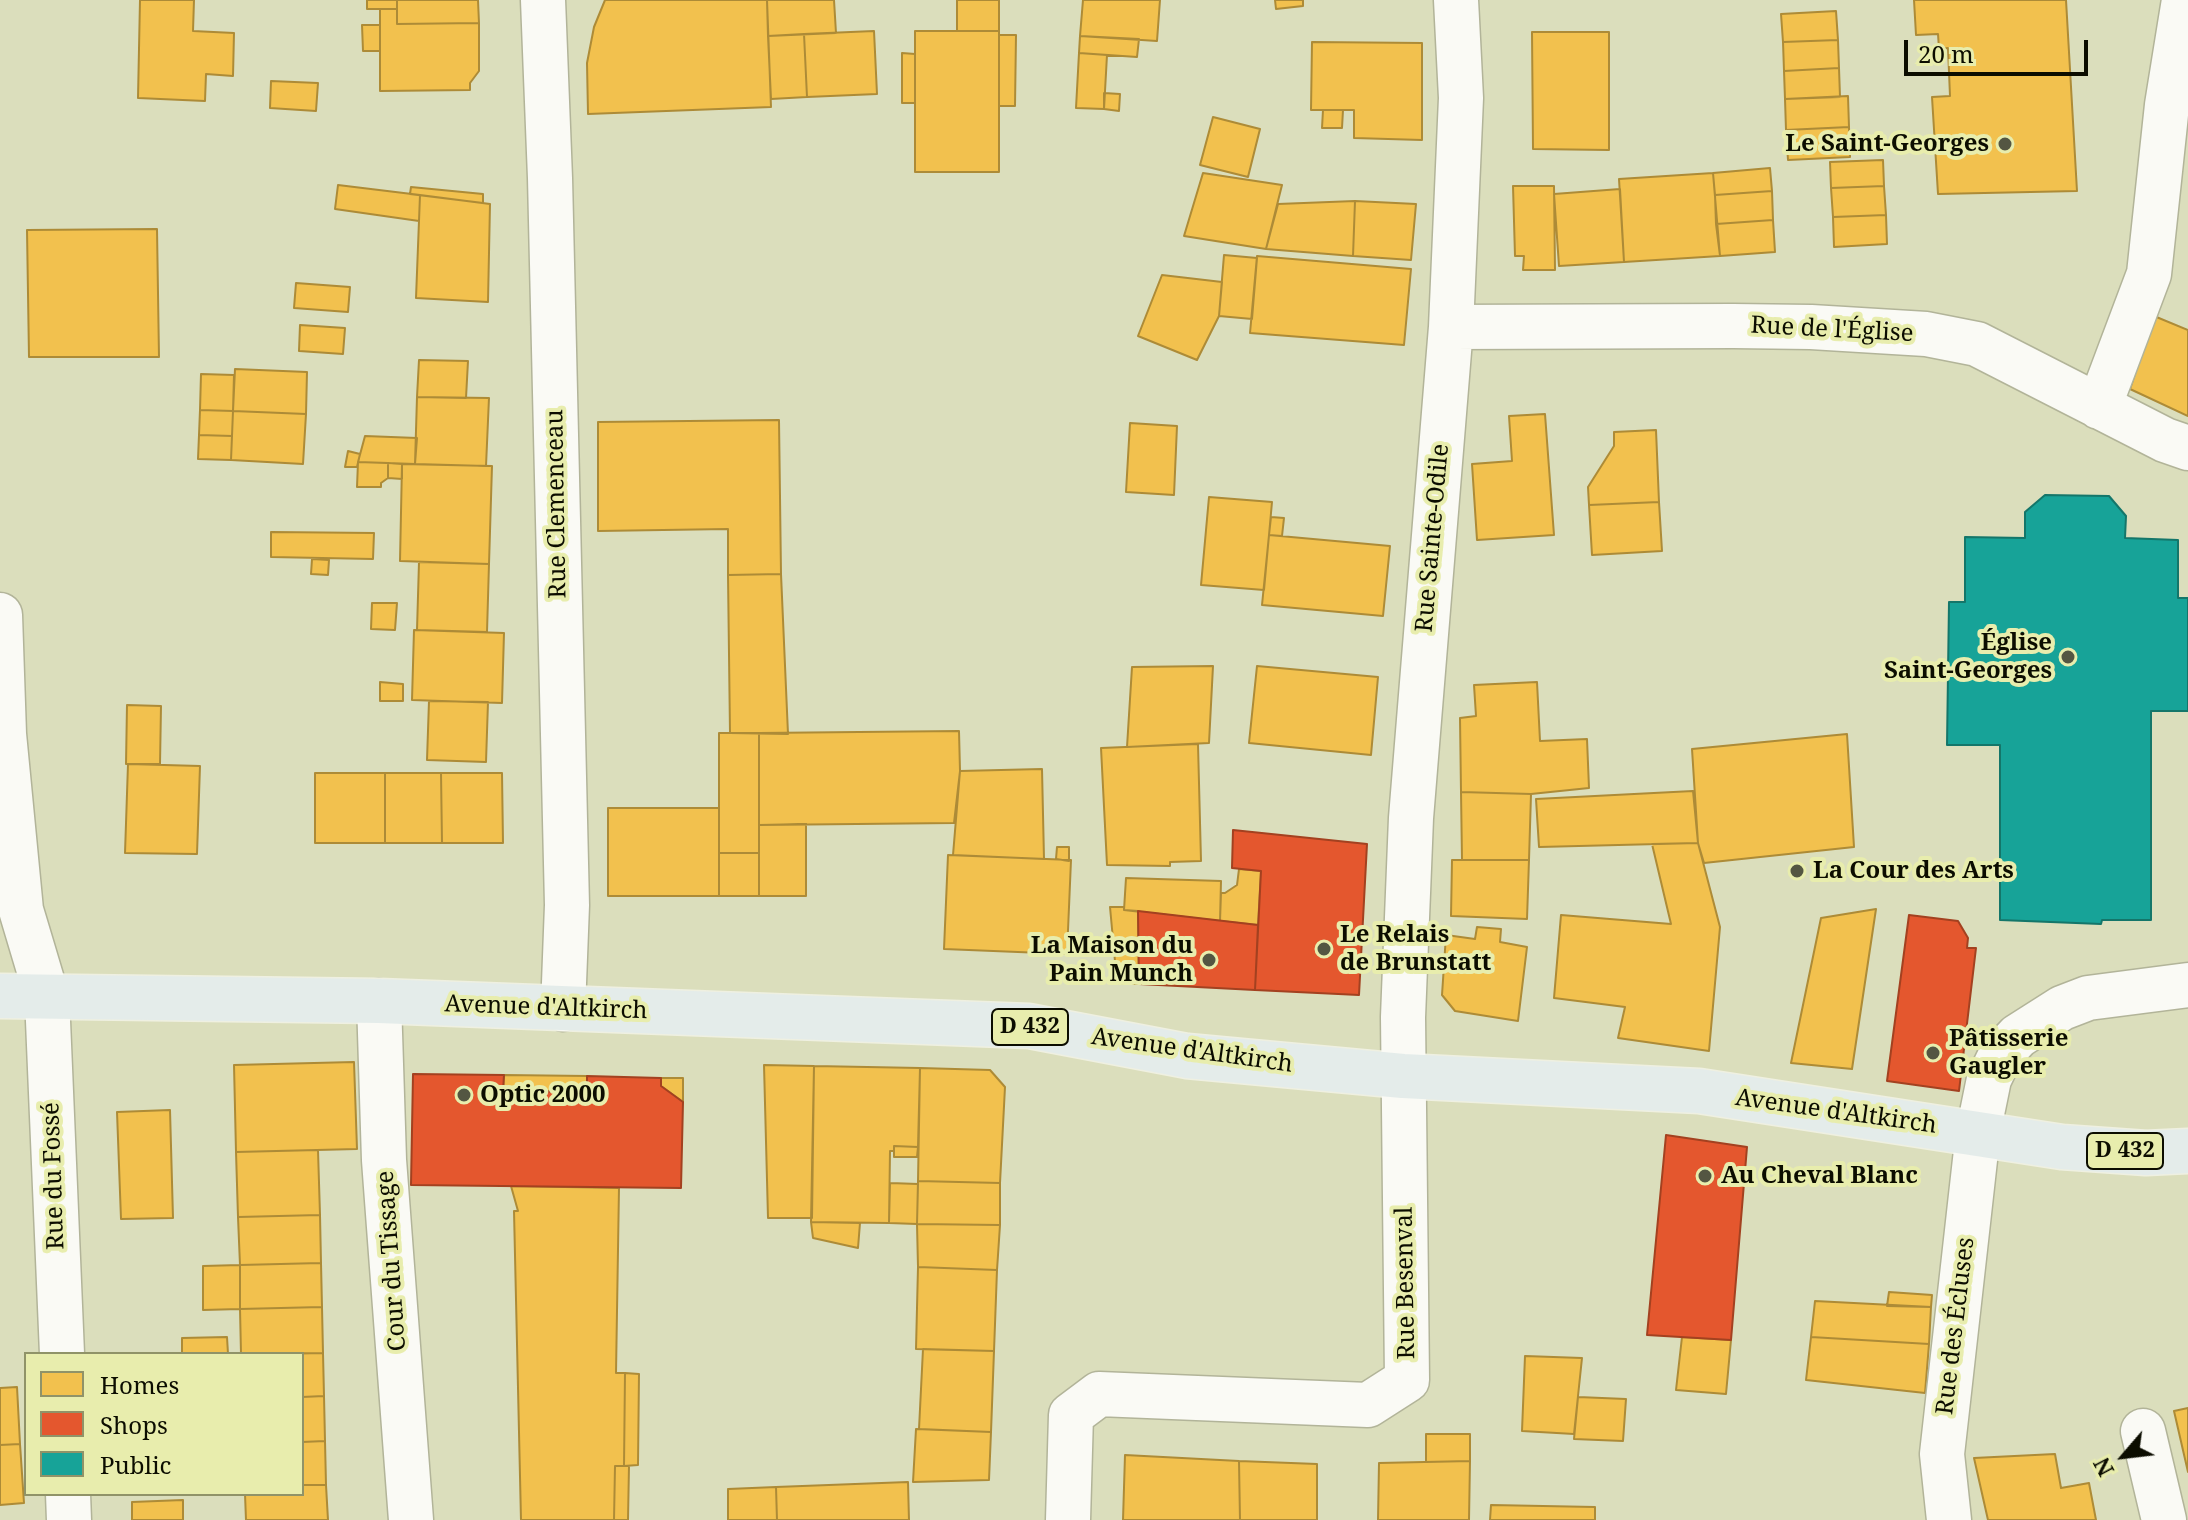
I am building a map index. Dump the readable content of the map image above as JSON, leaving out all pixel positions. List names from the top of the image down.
{
  "streets": {
    "main road": ["Avenue d'Altkirch", "D 432"],
    "street": [
      "Rue de l'Église",
      "Rue Clemenceau",
      "Rue Sainte-Odile",
      "Rue du Fossé",
      "Cour du Tissage",
      "Rue Besenval",
      "Rue des Écluses"
    ]
  },
  "crossings": [
    ["Rue de l'Église", "Rue Sainte-Odile"],
    ["Rue Clemenceau", "Avenue d'Altkirch"],
    ["Rue Sainte-Odile", "Avenue d'Altkirch"],
    ["Rue Sainte-Odile", "Rue Besenval"],
    ["Avenue d'Altkirch", "Rue du Fossé"],
    ["Avenue d'Altkirch", "Cour du Tissage"],
    ["Avenue d'Altkirch", "Rue Besenval"],
    ["Avenue d'Altkirch", "Rue des Écluses"]
  ],
  "places": [
    "Le Saint-Georges",
    "Église Saint-Georges",
    "La Cour des Arts",
    "Le Relais de Brunstatt",
    "La Maison du Pain Munch",
    "Pâtisserie Gaugler",
    "Optic 2000",
    "Au Cheval Blanc"
  ],
  "legend": ["Homes", "Shops", "Public"],
  "scale_bar": "20 m",
  "north": "bottom left"
}
